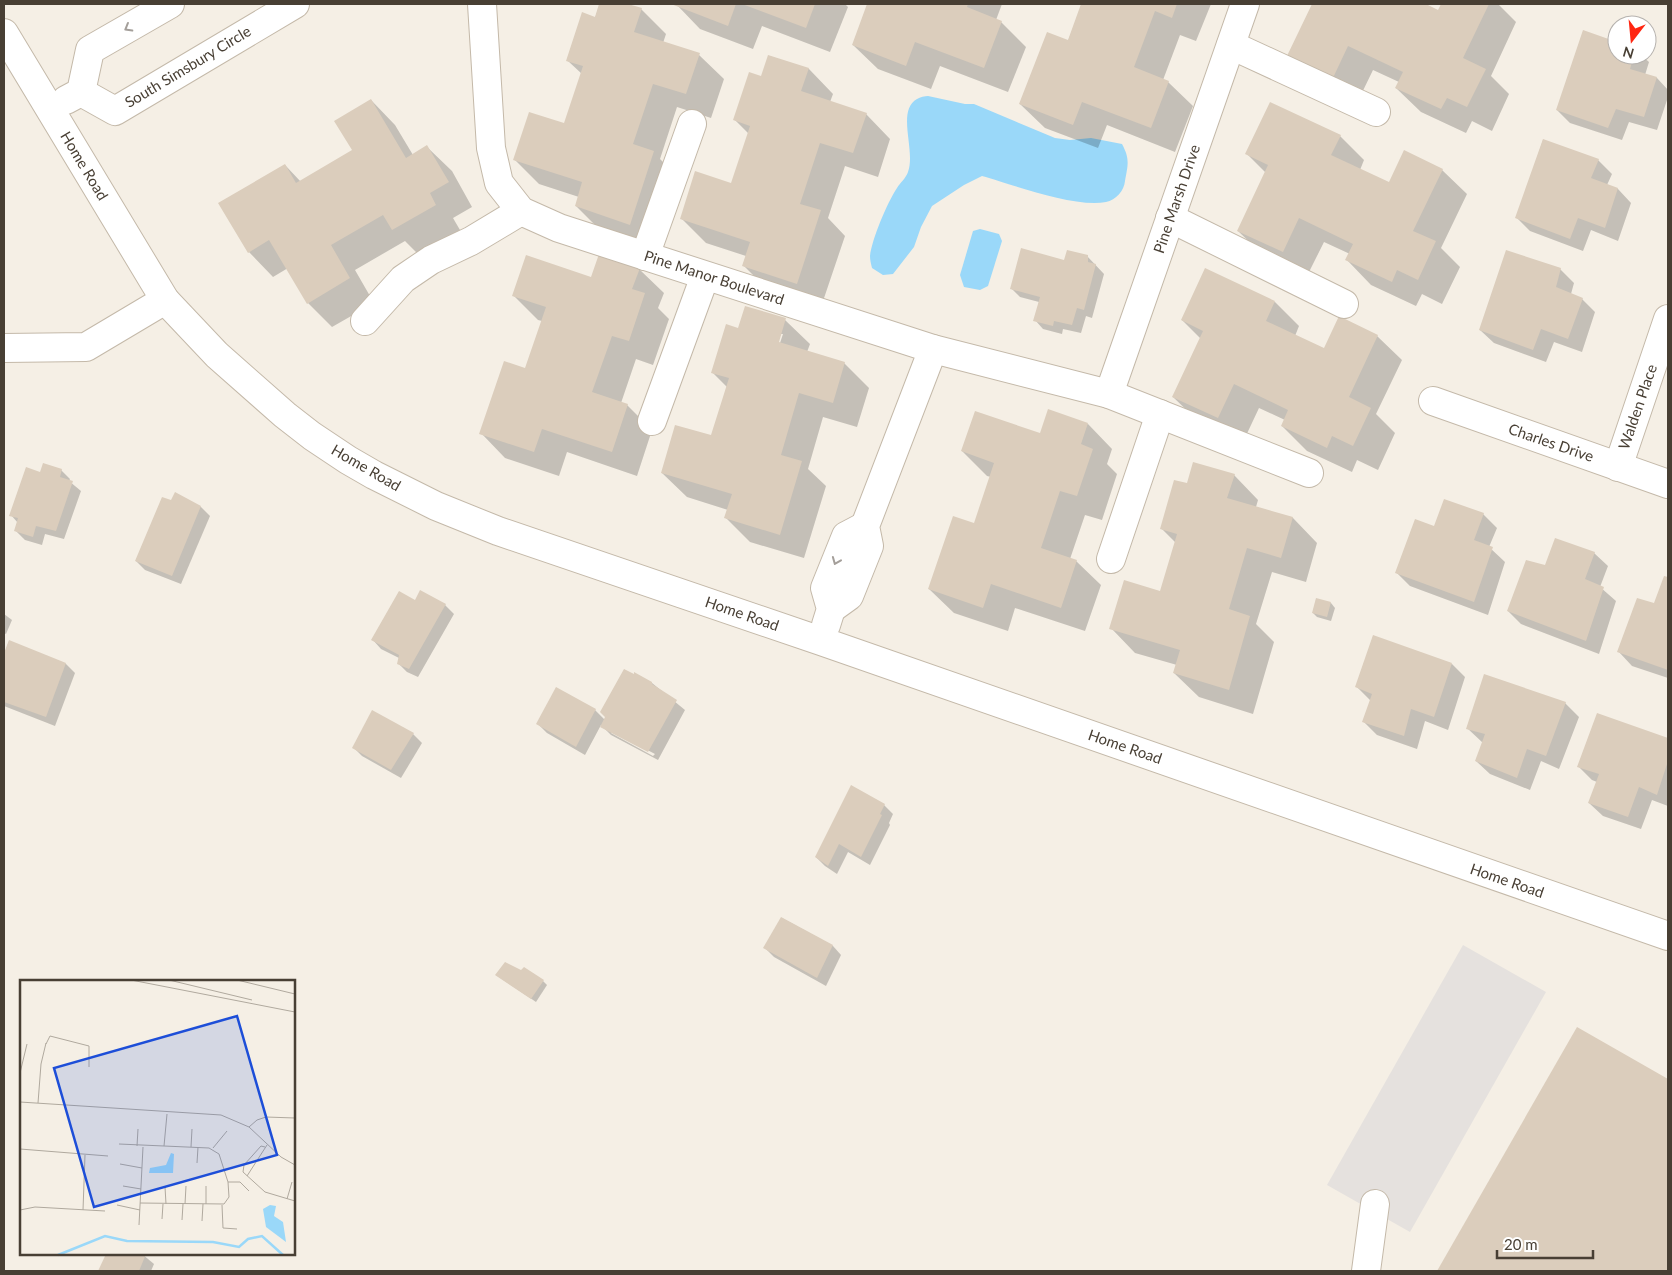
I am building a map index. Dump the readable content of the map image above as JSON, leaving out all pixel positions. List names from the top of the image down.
{
  "streets": {
    "street": [
      "South Simsbury Circle",
      "Home Road",
      "Pine Marsh Drive",
      "Pine Manor Boulevard",
      "Walden Place",
      "Charles Drive"
    ]
  },
  "crossings": [
    ["Walden Place", "Charles Drive"]
  ],
  "scale_bar": "20 m",
  "north": "bottom"
}
